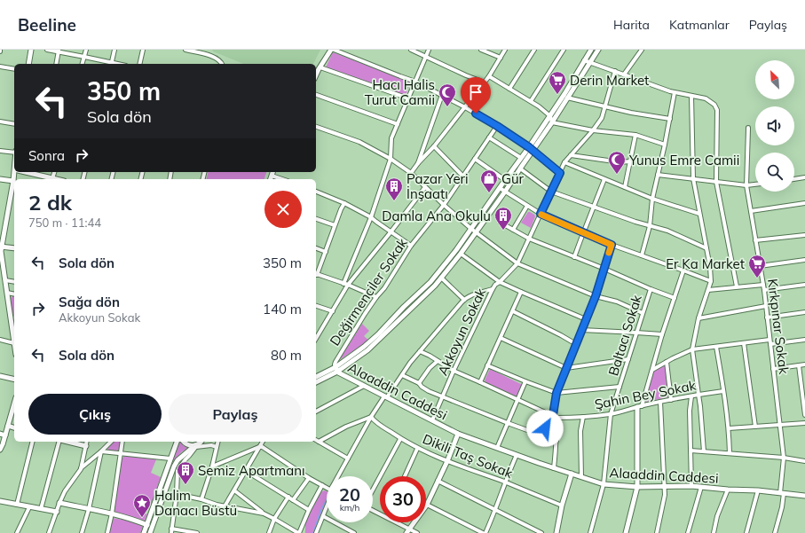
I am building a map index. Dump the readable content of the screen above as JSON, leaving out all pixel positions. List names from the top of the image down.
{
  "streets": {
    "street": [
      "Değirmenciler Sokak",
      "Kırkpınar Sokak",
      "Akkoyun Sokak",
      "Baltacı Sokak",
      "Alaaddin Caddesi",
      "Şahin Bey Sokak",
      "Dikili Taş Sokak"
    ]
  },
  "crossings": [
    ["Değirmenciler Sokak", "Alaaddin Caddesi"],
    ["Kırkpınar Sokak", "Alaaddin Caddesi"],
    ["Akkoyun Sokak", "Alaaddin Caddesi"],
    ["Akkoyun Sokak", "Şahin Bey Sokak"],
    ["Baltacı Sokak", "Alaaddin Caddesi"],
    ["Baltacı Sokak", "Şahin Bey Sokak"]
  ],
  "places": {
    "supermarket": ["Derin Market", "Er Ka Market"],
    "mosque": ["Hacı Halis Turut Camii", "Yunus Emre Camii"],
    "shop": ["Gür"],
    "building": ["Pazar Yeri İnşaatı", "Damla Ana Okulu", "Semiz Apartmanı"],
    "place": ["Halim Danacı Büstü"]
  },
  "north": "top left",
  "page": {
    "header": "Beeline",
    "nav": ["Harita", "Katmanlar", "Paylaş"],
    "turn": ["350 m", "Sola dön"],
    "then": "Sonra",
    "heading": ["2 dk", "750 m · 11:44"],
    "list": [
      {
        "name": "Sola dön",
        "value": "350 m"
      },
      {
        "name": "Sağa dön",
        "note": "Akkoyun Sokak",
        "value": "140 m"
      },
      {
        "name": "Sola dön",
        "value": "80 m"
      }
    ],
    "buttons": ["Çıkış", "Paylaş"],
    "speed": "20 km/h",
    "limit": "30"
  }
}
